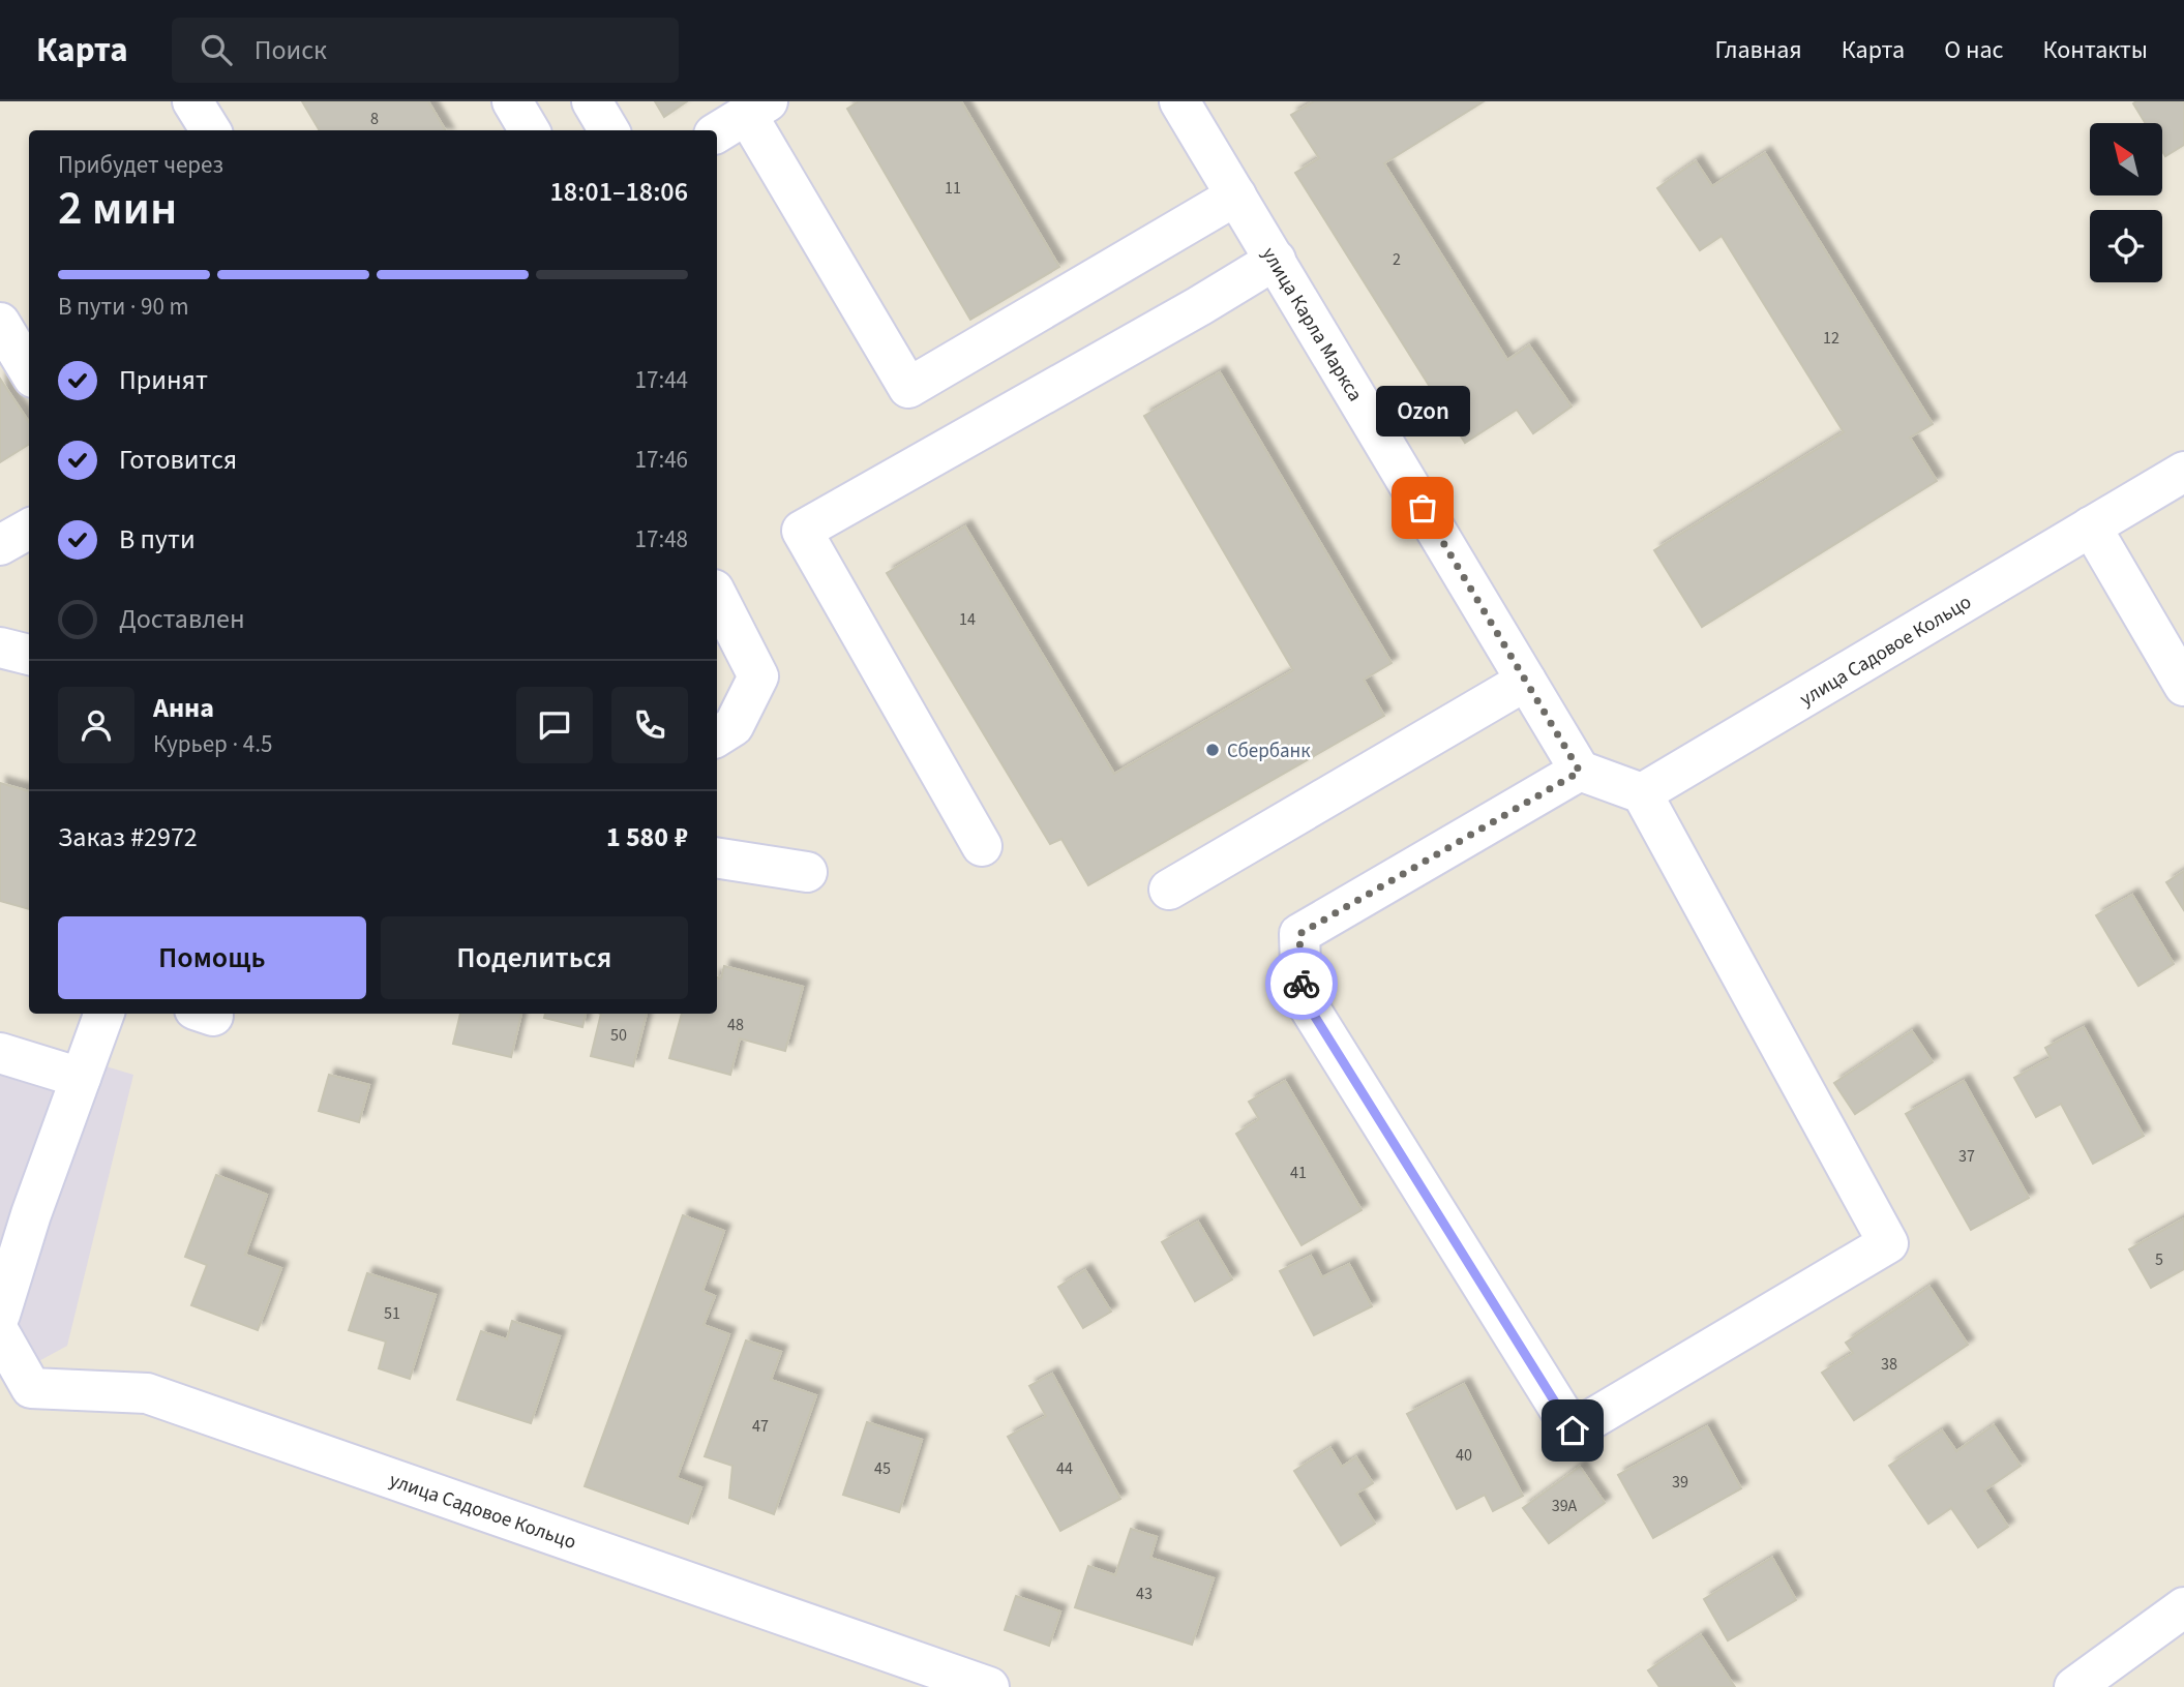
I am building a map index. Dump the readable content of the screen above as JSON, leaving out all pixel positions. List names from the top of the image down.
{
  "streets": {
    "street": ["улица Карла Маркса", "улица Садовое Кольцо"]
  },
  "places": ["Ozon", "Сбербанк"],
  "house_numbers": [
    "8",
    "11",
    "2",
    "12",
    "14",
    "48",
    "50",
    "37",
    "41",
    "5",
    "51",
    "38",
    "47",
    "40",
    "45",
    "44",
    "39",
    "39А",
    "43"
  ],
  "north": "top left",
  "page": {
    "header": "Карта",
    "search": "Поиск",
    "nav": [
      "Главная",
      "Карта",
      "О нас",
      "Контакты"
    ],
    "heading": ["2 мин", "Прибудет через", "18:01–18:06"],
    "panel": [
      "Анна",
      "Курьер · 4.5",
      "Заказ #2972",
      "1 580 ₽"
    ],
    "bar": "В пути · 90 m",
    "list": [
      ["Принят", "17:44"],
      ["Готовится", "17:46"],
      ["В пути", "17:48"],
      "Доставлен"
    ],
    "bubble": "Ozon",
    "buttons": ["Помощь", "Поделиться"]
  }
}
